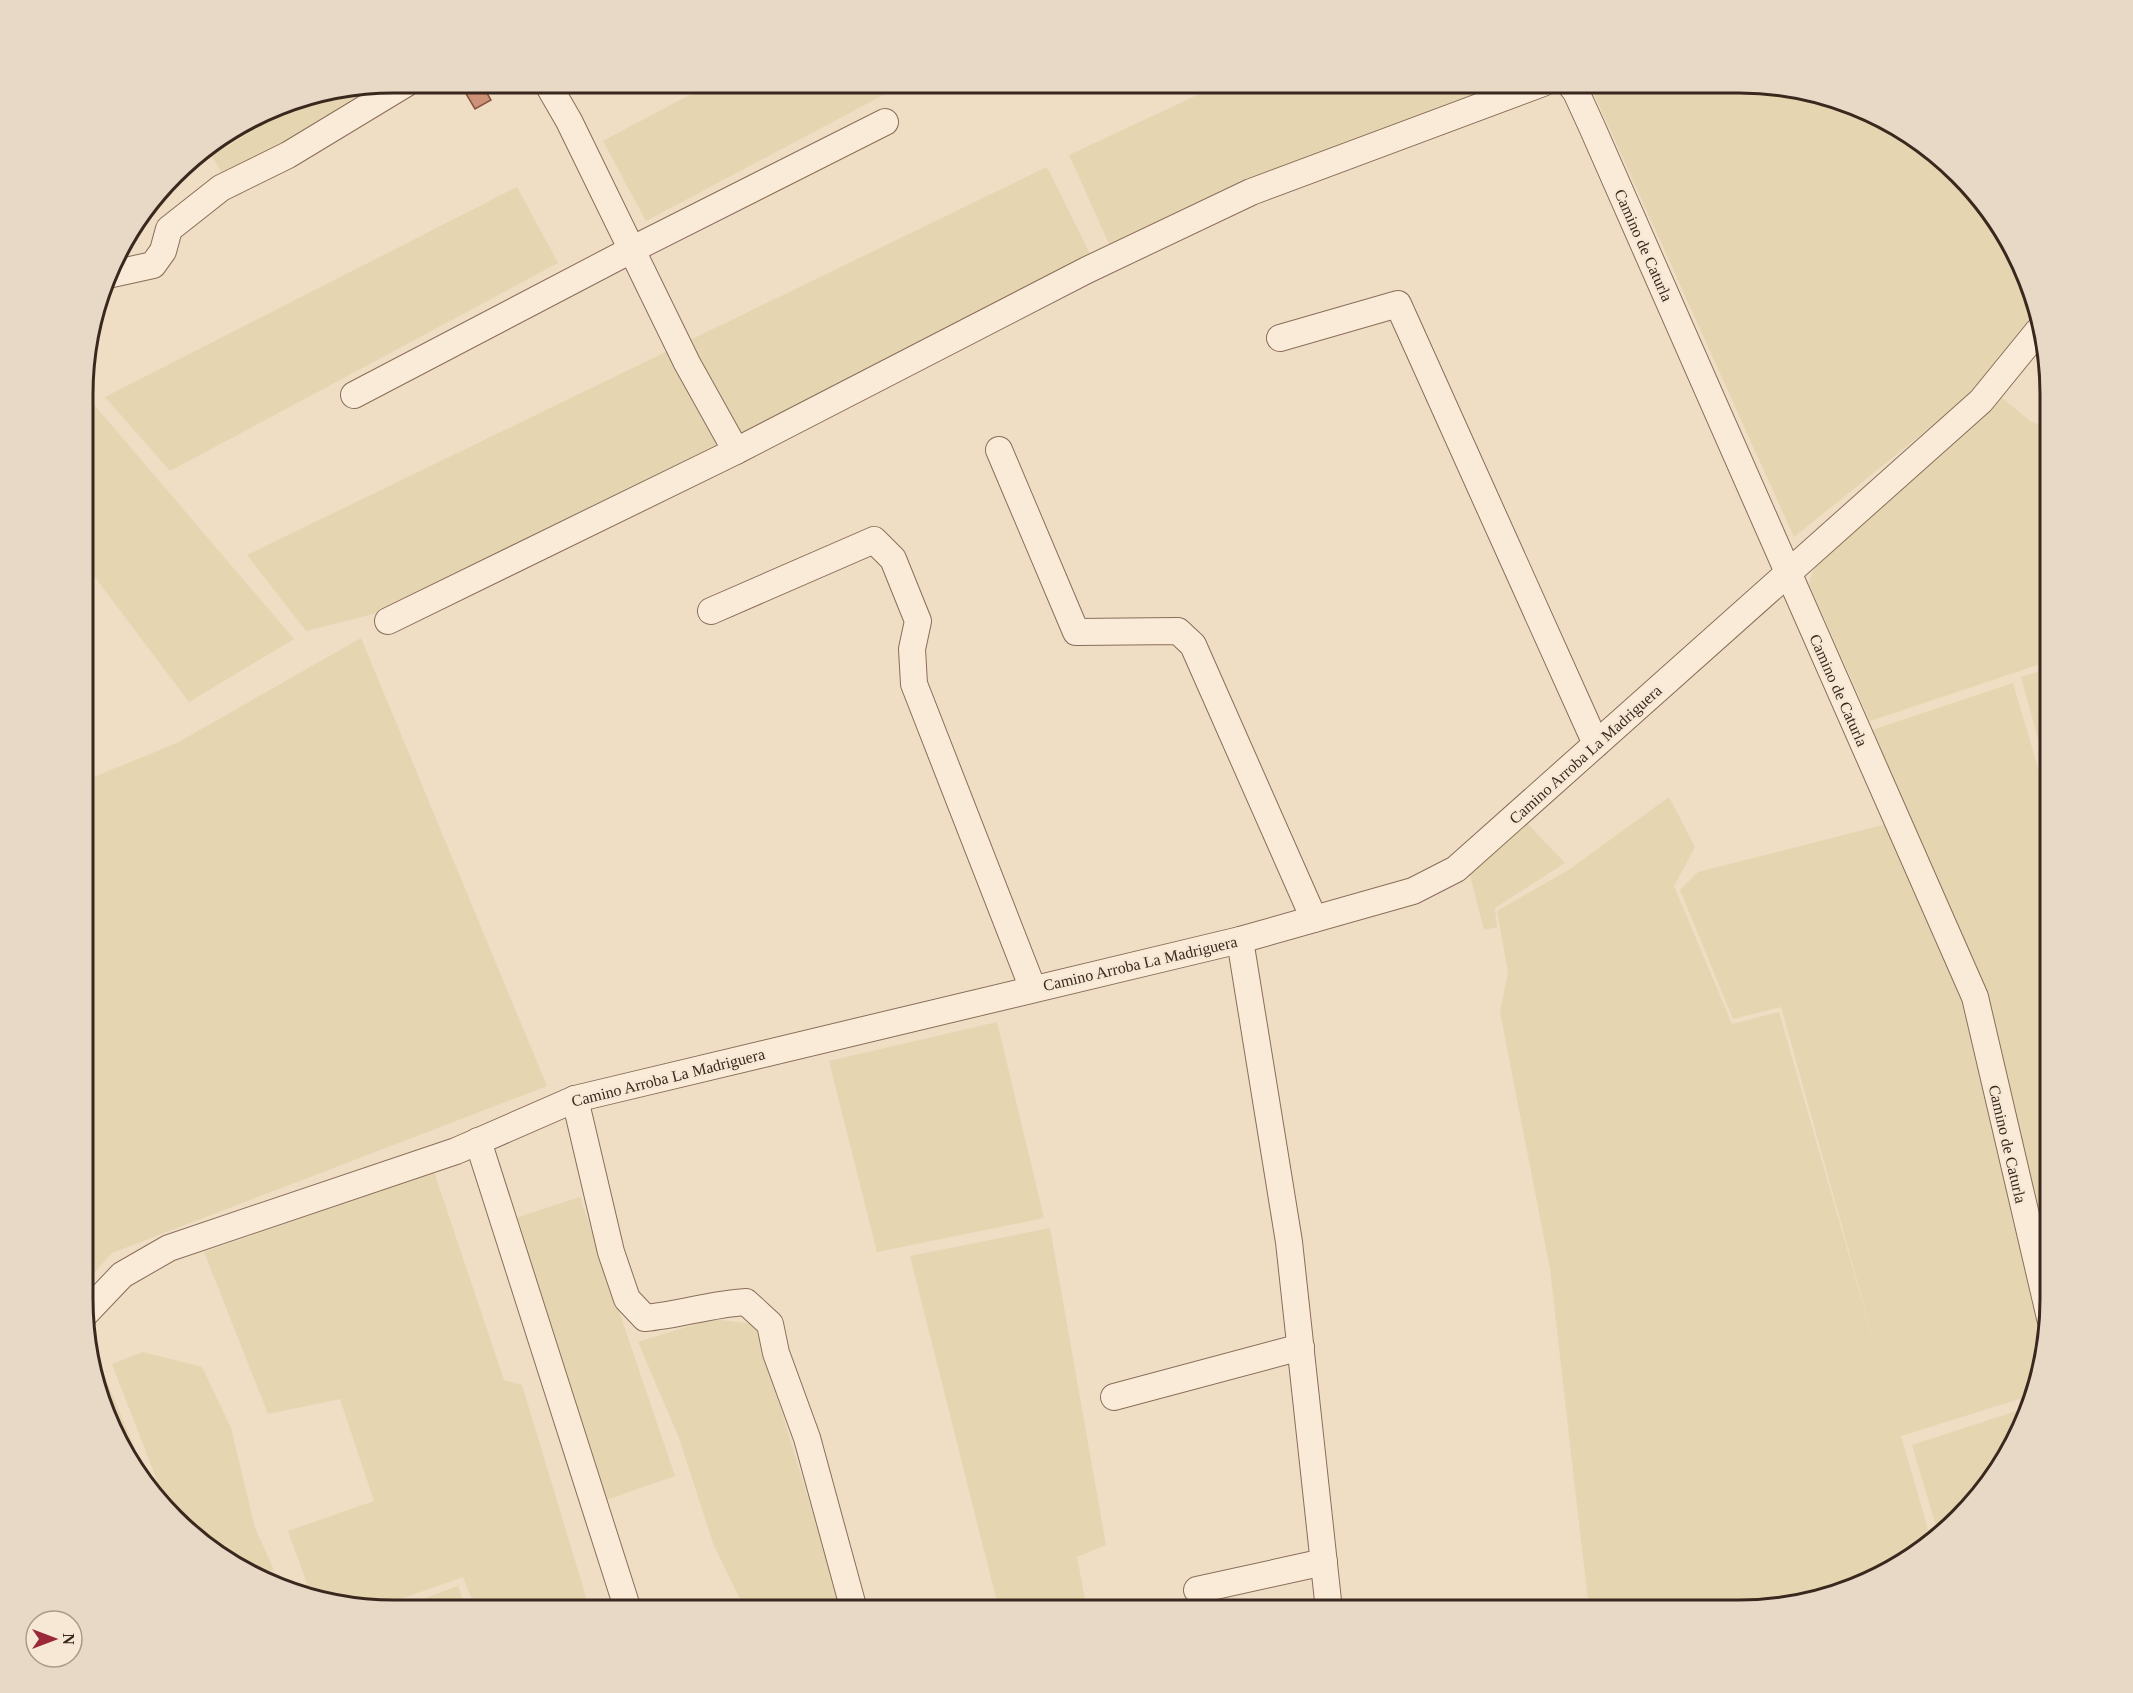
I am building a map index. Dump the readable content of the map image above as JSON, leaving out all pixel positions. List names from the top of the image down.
{
  "streets": {
    "street": ["Camino de Caturla", "Camino Arroba La Madriguera"]
  },
  "crossings": [
    ["Camino de Caturla", "Camino Arroba La Madriguera"]
  ],
  "north": "right"
}
